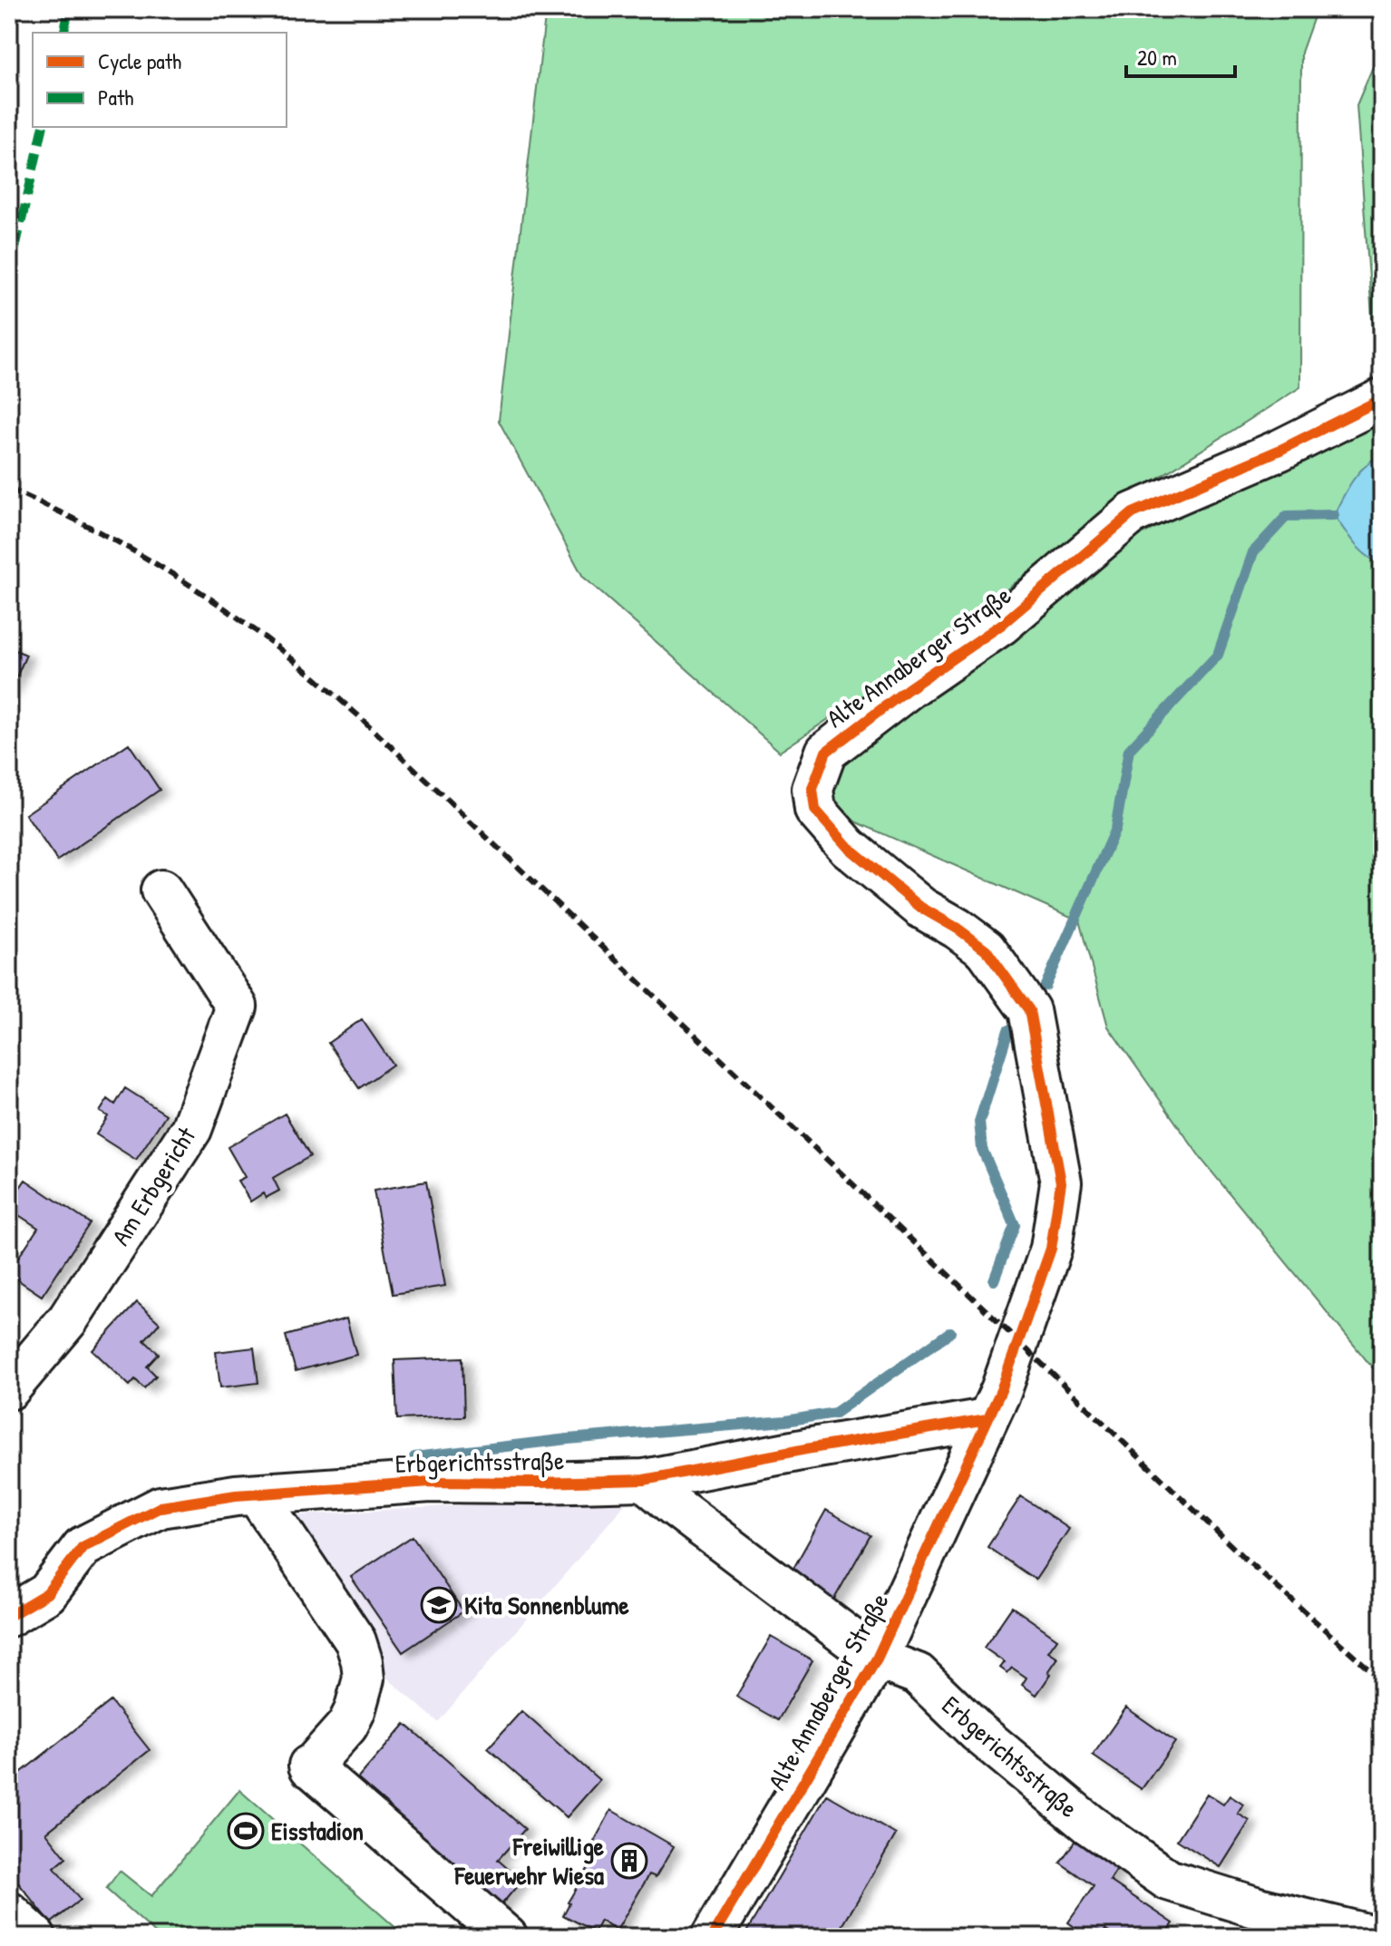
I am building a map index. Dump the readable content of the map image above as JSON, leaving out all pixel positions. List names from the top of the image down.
{
  "streets": {
    "street": ["Alte Annaberger Straße", "Am Erbgericht", "Erbgerichtsstraße"]
  },
  "crossings": [
    ["Alte Annaberger Straße", "Erbgerichtsstraße"]
  ],
  "places": {
    "school or university": ["Kita Sonnenblume"],
    "sports": ["Eisstadion"],
    "building": ["Freiwillige Feuerwehr Wiesa"]
  },
  "legend": ["Cycle path", "Path"],
  "scale_bar": "20 m"
}
